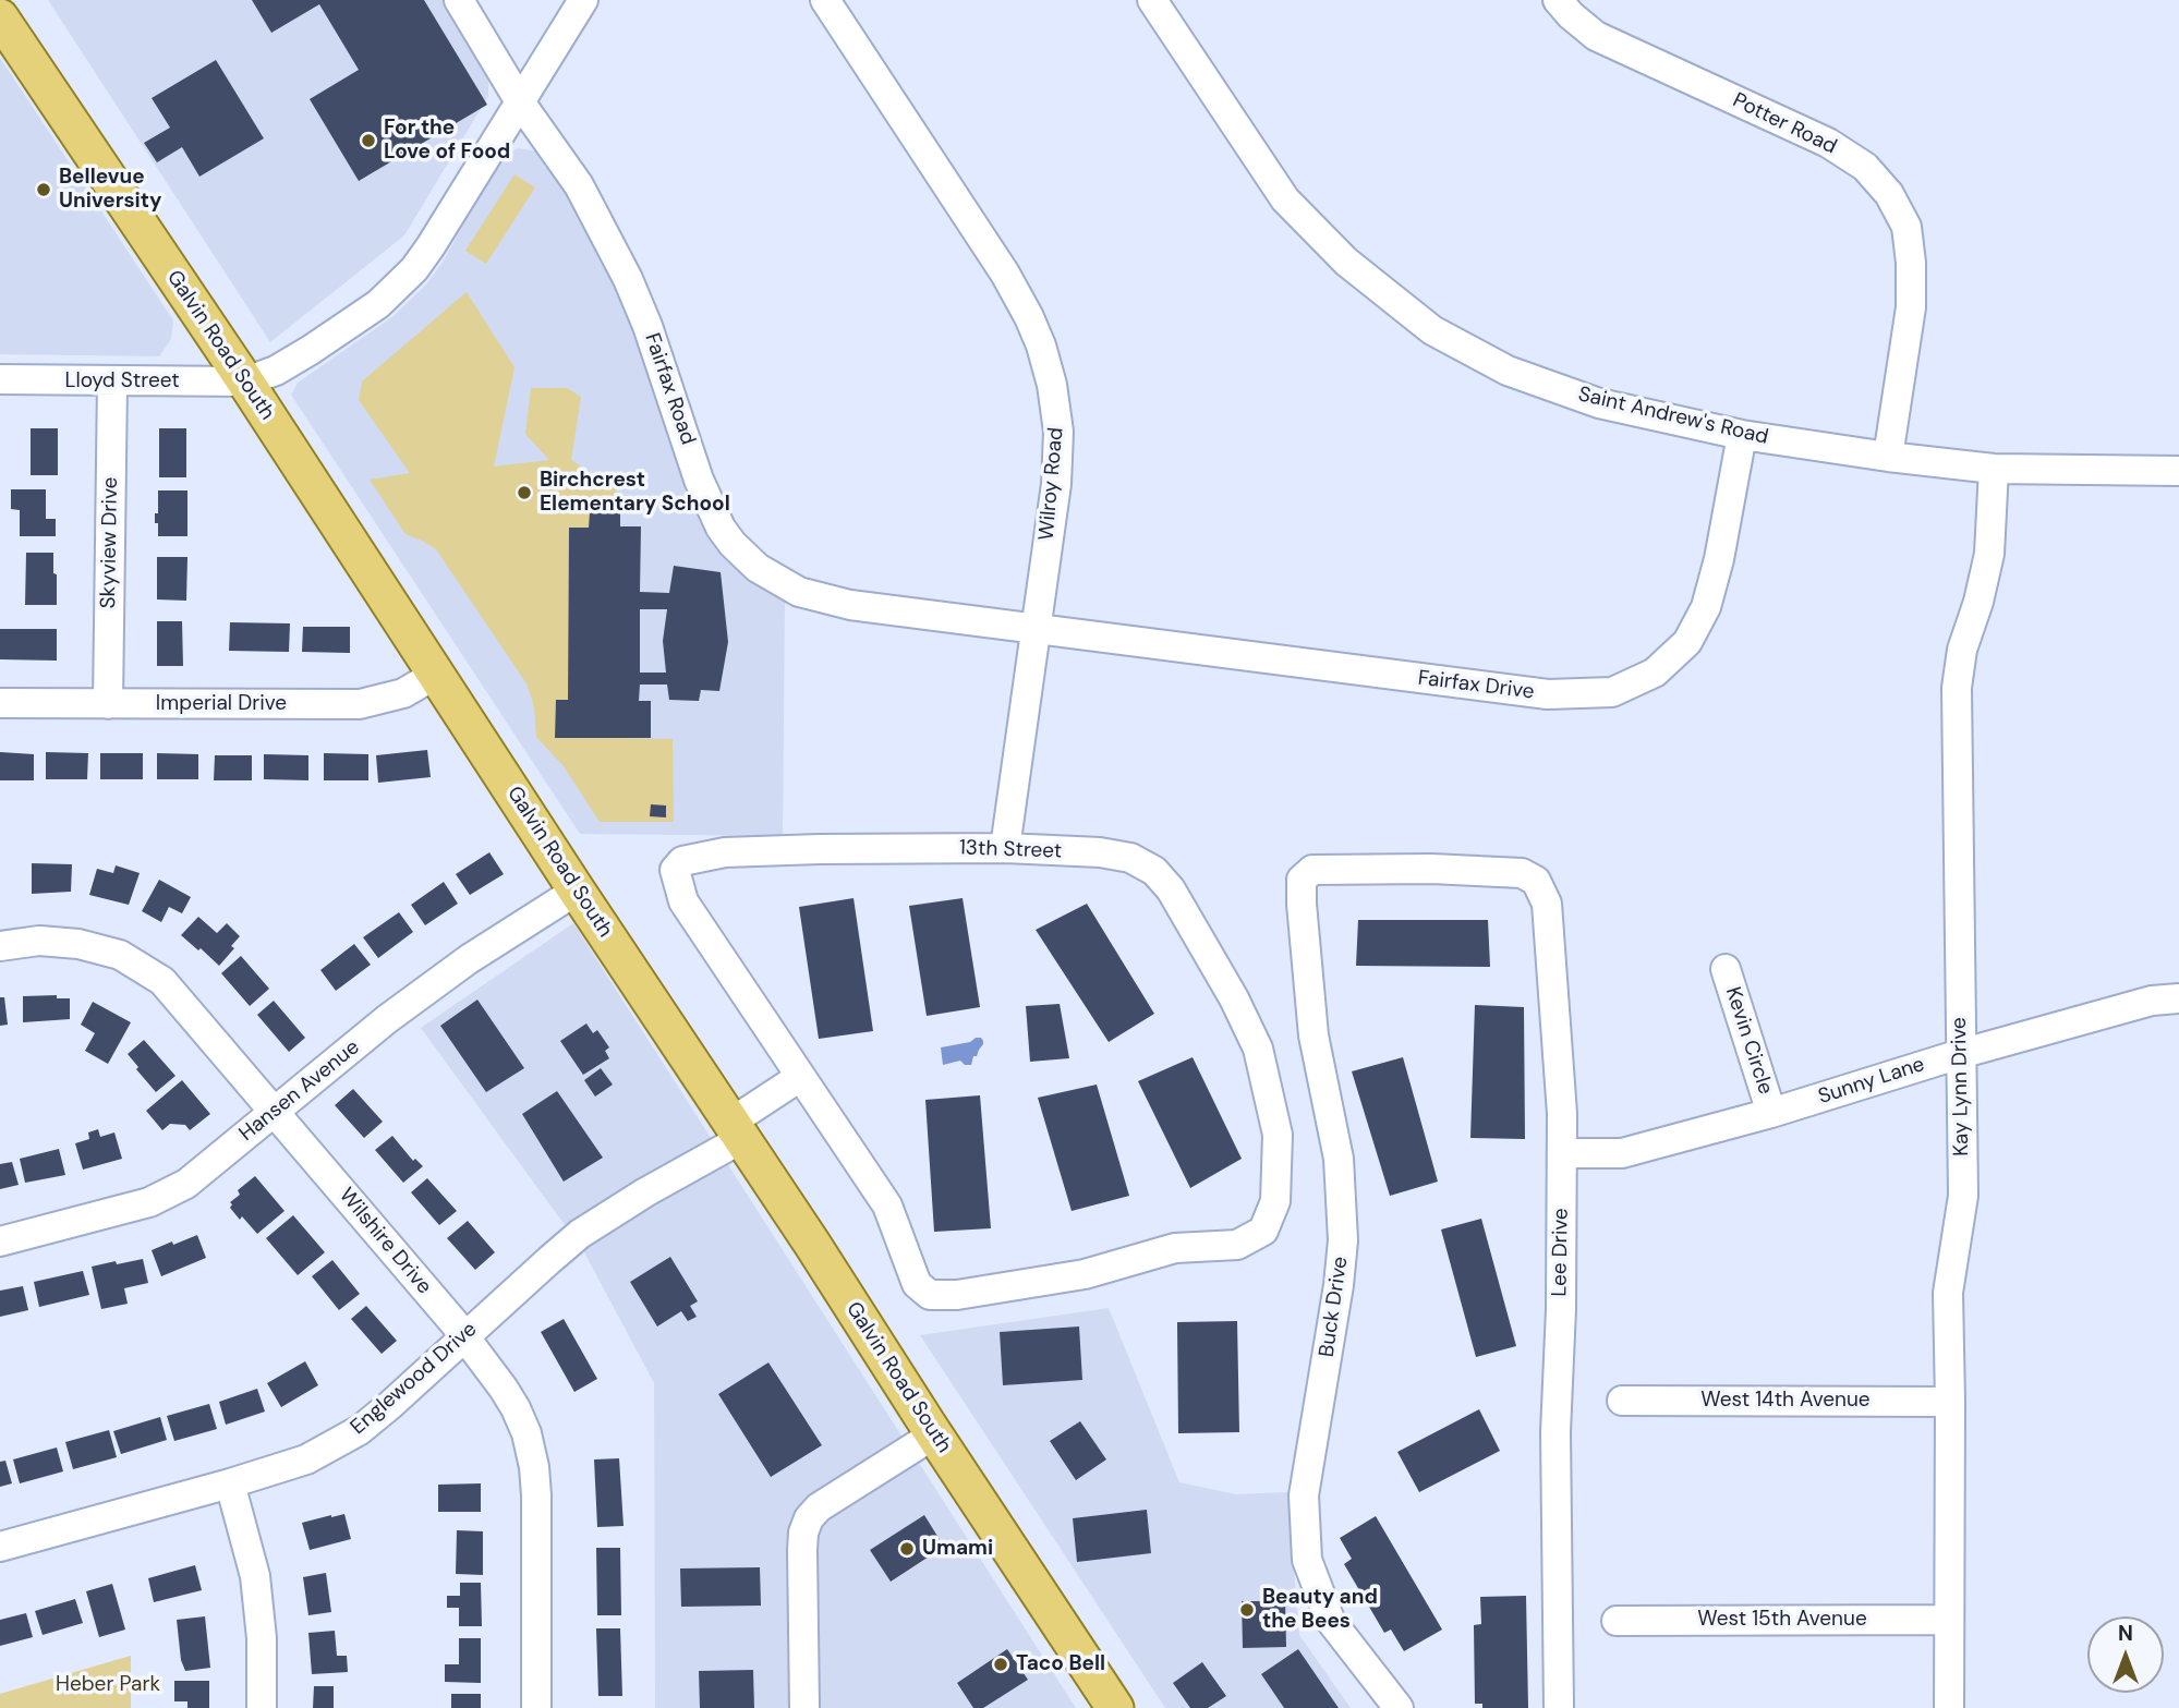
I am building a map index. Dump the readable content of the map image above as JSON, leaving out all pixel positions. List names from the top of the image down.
{
  "streets": {
    "main road": ["Galvin Road South"],
    "street": [
      "Potter Road",
      "Lloyd Street",
      "Fairfax Road",
      "Saint Andrew's Road",
      "Wilroy Road",
      "Skyview Drive",
      "Fairfax Drive",
      "Imperial Drive",
      "13th Street",
      "Kevin Circle",
      "Sunny Lane",
      "Kay Lynn Drive",
      "Hansen Avenue",
      "Wilshire Drive",
      "Lee Drive",
      "Buck Drive",
      "Englewood Drive",
      "West 14th Avenue",
      "West 15th Avenue"
    ]
  },
  "crossings": [
    ["Potter Road", "Saint Andrew's Road"],
    ["Galvin Road South", "Lloyd Street"],
    ["Galvin Road South", "Imperial Drive"],
    ["Galvin Road South", "Hansen Avenue"],
    ["Galvin Road South", "Englewood Drive"],
    ["Lloyd Street", "Skyview Drive"],
    ["Fairfax Road", "Wilroy Road"],
    ["Fairfax Road", "Fairfax Drive"],
    ["Saint Andrew's Road", "Fairfax Drive"],
    ["Saint Andrew's Road", "Kay Lynn Drive"],
    ["Wilroy Road", "Fairfax Drive"],
    ["Wilroy Road", "13th Street"],
    ["Skyview Drive", "Imperial Drive"],
    ["13th Street", "Englewood Drive"],
    ["Kevin Circle", "Sunny Lane"],
    ["Sunny Lane", "Kay Lynn Drive"],
    ["Sunny Lane", "Lee Drive"],
    ["Kay Lynn Drive", "West 14th Avenue"],
    ["Kay Lynn Drive", "West 15th Avenue"],
    ["Hansen Avenue", "Wilshire Drive"],
    ["Wilshire Drive", "Englewood Drive"],
    ["Lee Drive", "Buck Drive"]
  ],
  "parks": ["Heber Park"],
  "places": [
    "For the Love of Food",
    "Bellevue University",
    "Birchcrest Elementary School",
    "Umami",
    "Beauty and the Bees",
    "Taco Bell"
  ],
  "north": "top"
}
